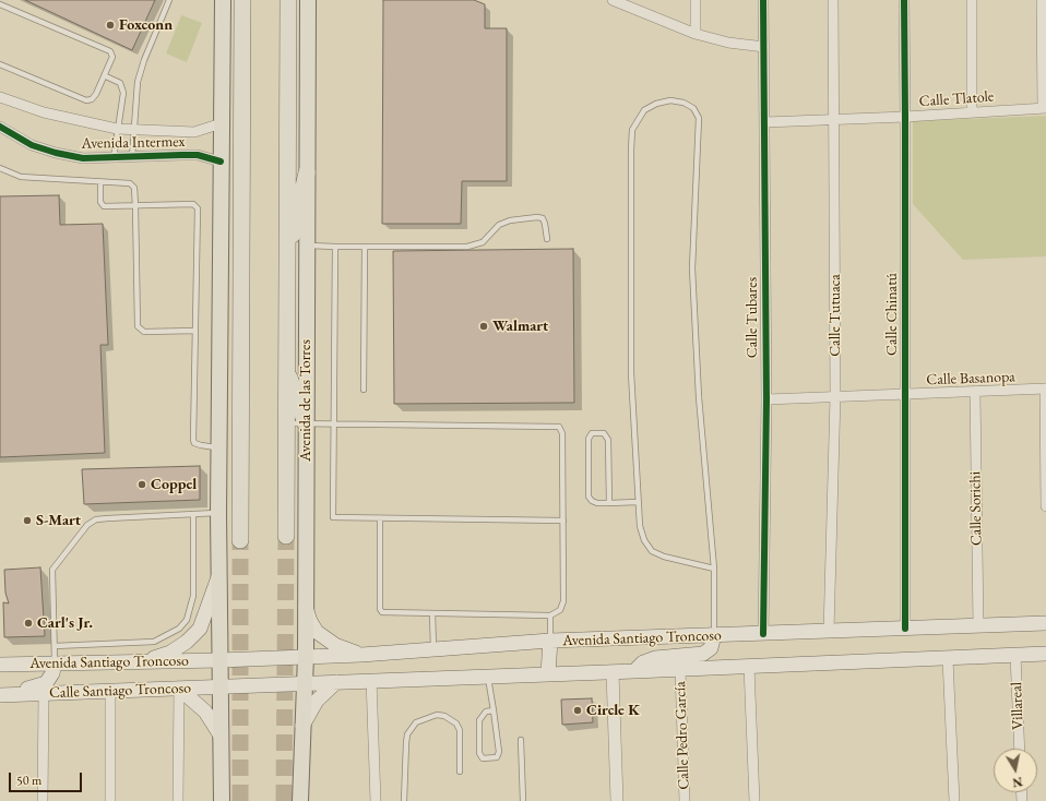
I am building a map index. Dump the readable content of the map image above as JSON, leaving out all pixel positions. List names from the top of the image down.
{
  "streets": {
    "highway": ["Avenida de las Torres"],
    "main road": ["Avenida Santiago Troncoso", "Calle Santiago Troncoso"],
    "street": [
      "Calle Tlatole",
      "Avenida Intermex",
      "Calle Chinatú",
      "Calle Tutuaca",
      "Calle Tubares",
      "Calle Basanopa",
      "Calle Sorichi",
      "Villareal",
      "Calle Pedro García"
    ]
  },
  "crossings": [
    ["Calle Tlatole", "Calle Chinatú"],
    ["Calle Tlatole", "Calle Tutuaca"],
    ["Calle Tlatole", "Calle Tubares"],
    ["Calle Chinatú", "Calle Basanopa"],
    ["Calle Chinatú", "Avenida Santiago Troncoso"],
    ["Calle Tutuaca", "Calle Basanopa"],
    ["Calle Tutuaca", "Avenida Santiago Troncoso"],
    ["Calle Tubares", "Calle Basanopa"],
    ["Calle Tubares", "Avenida Santiago Troncoso"],
    ["Calle Basanopa", "Calle Sorichi"],
    ["Avenida de las Torres", "Avenida Santiago Troncoso"],
    ["Calle Sorichi", "Avenida Santiago Troncoso"],
    ["Avenida Santiago Troncoso", "Calle Santiago Troncoso"],
    ["Avenida Santiago Troncoso", "Villareal"],
    ["Avenida Santiago Troncoso", "Calle Pedro García"]
  ],
  "places": [
    "Foxconn",
    "Walmart",
    "Coppel",
    "S-Mart",
    "Carl's Jr.",
    "Circle K"
  ],
  "scale_bar": "50 m",
  "north": "bottom"
}
